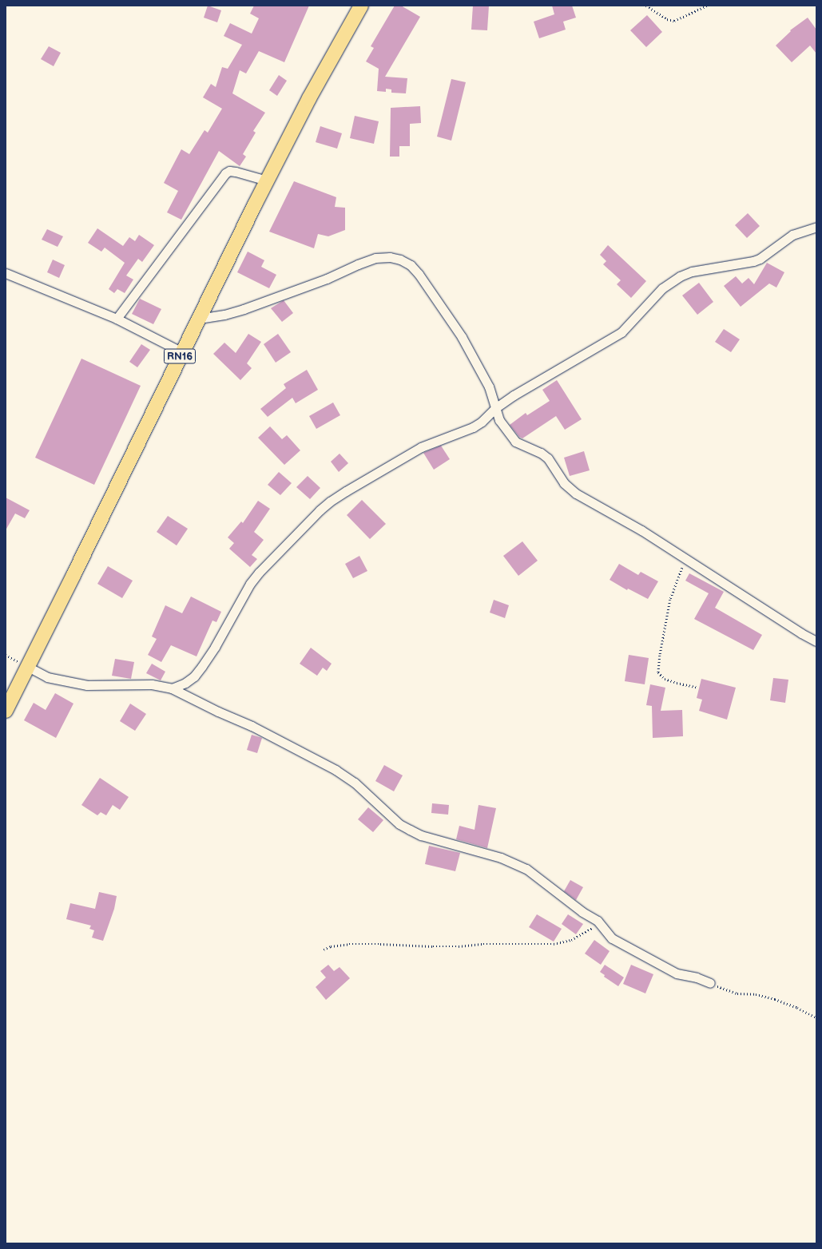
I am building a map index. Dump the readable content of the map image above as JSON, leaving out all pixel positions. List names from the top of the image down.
{
  "streets": {
    "main road": ["RN16"]
  }
}
